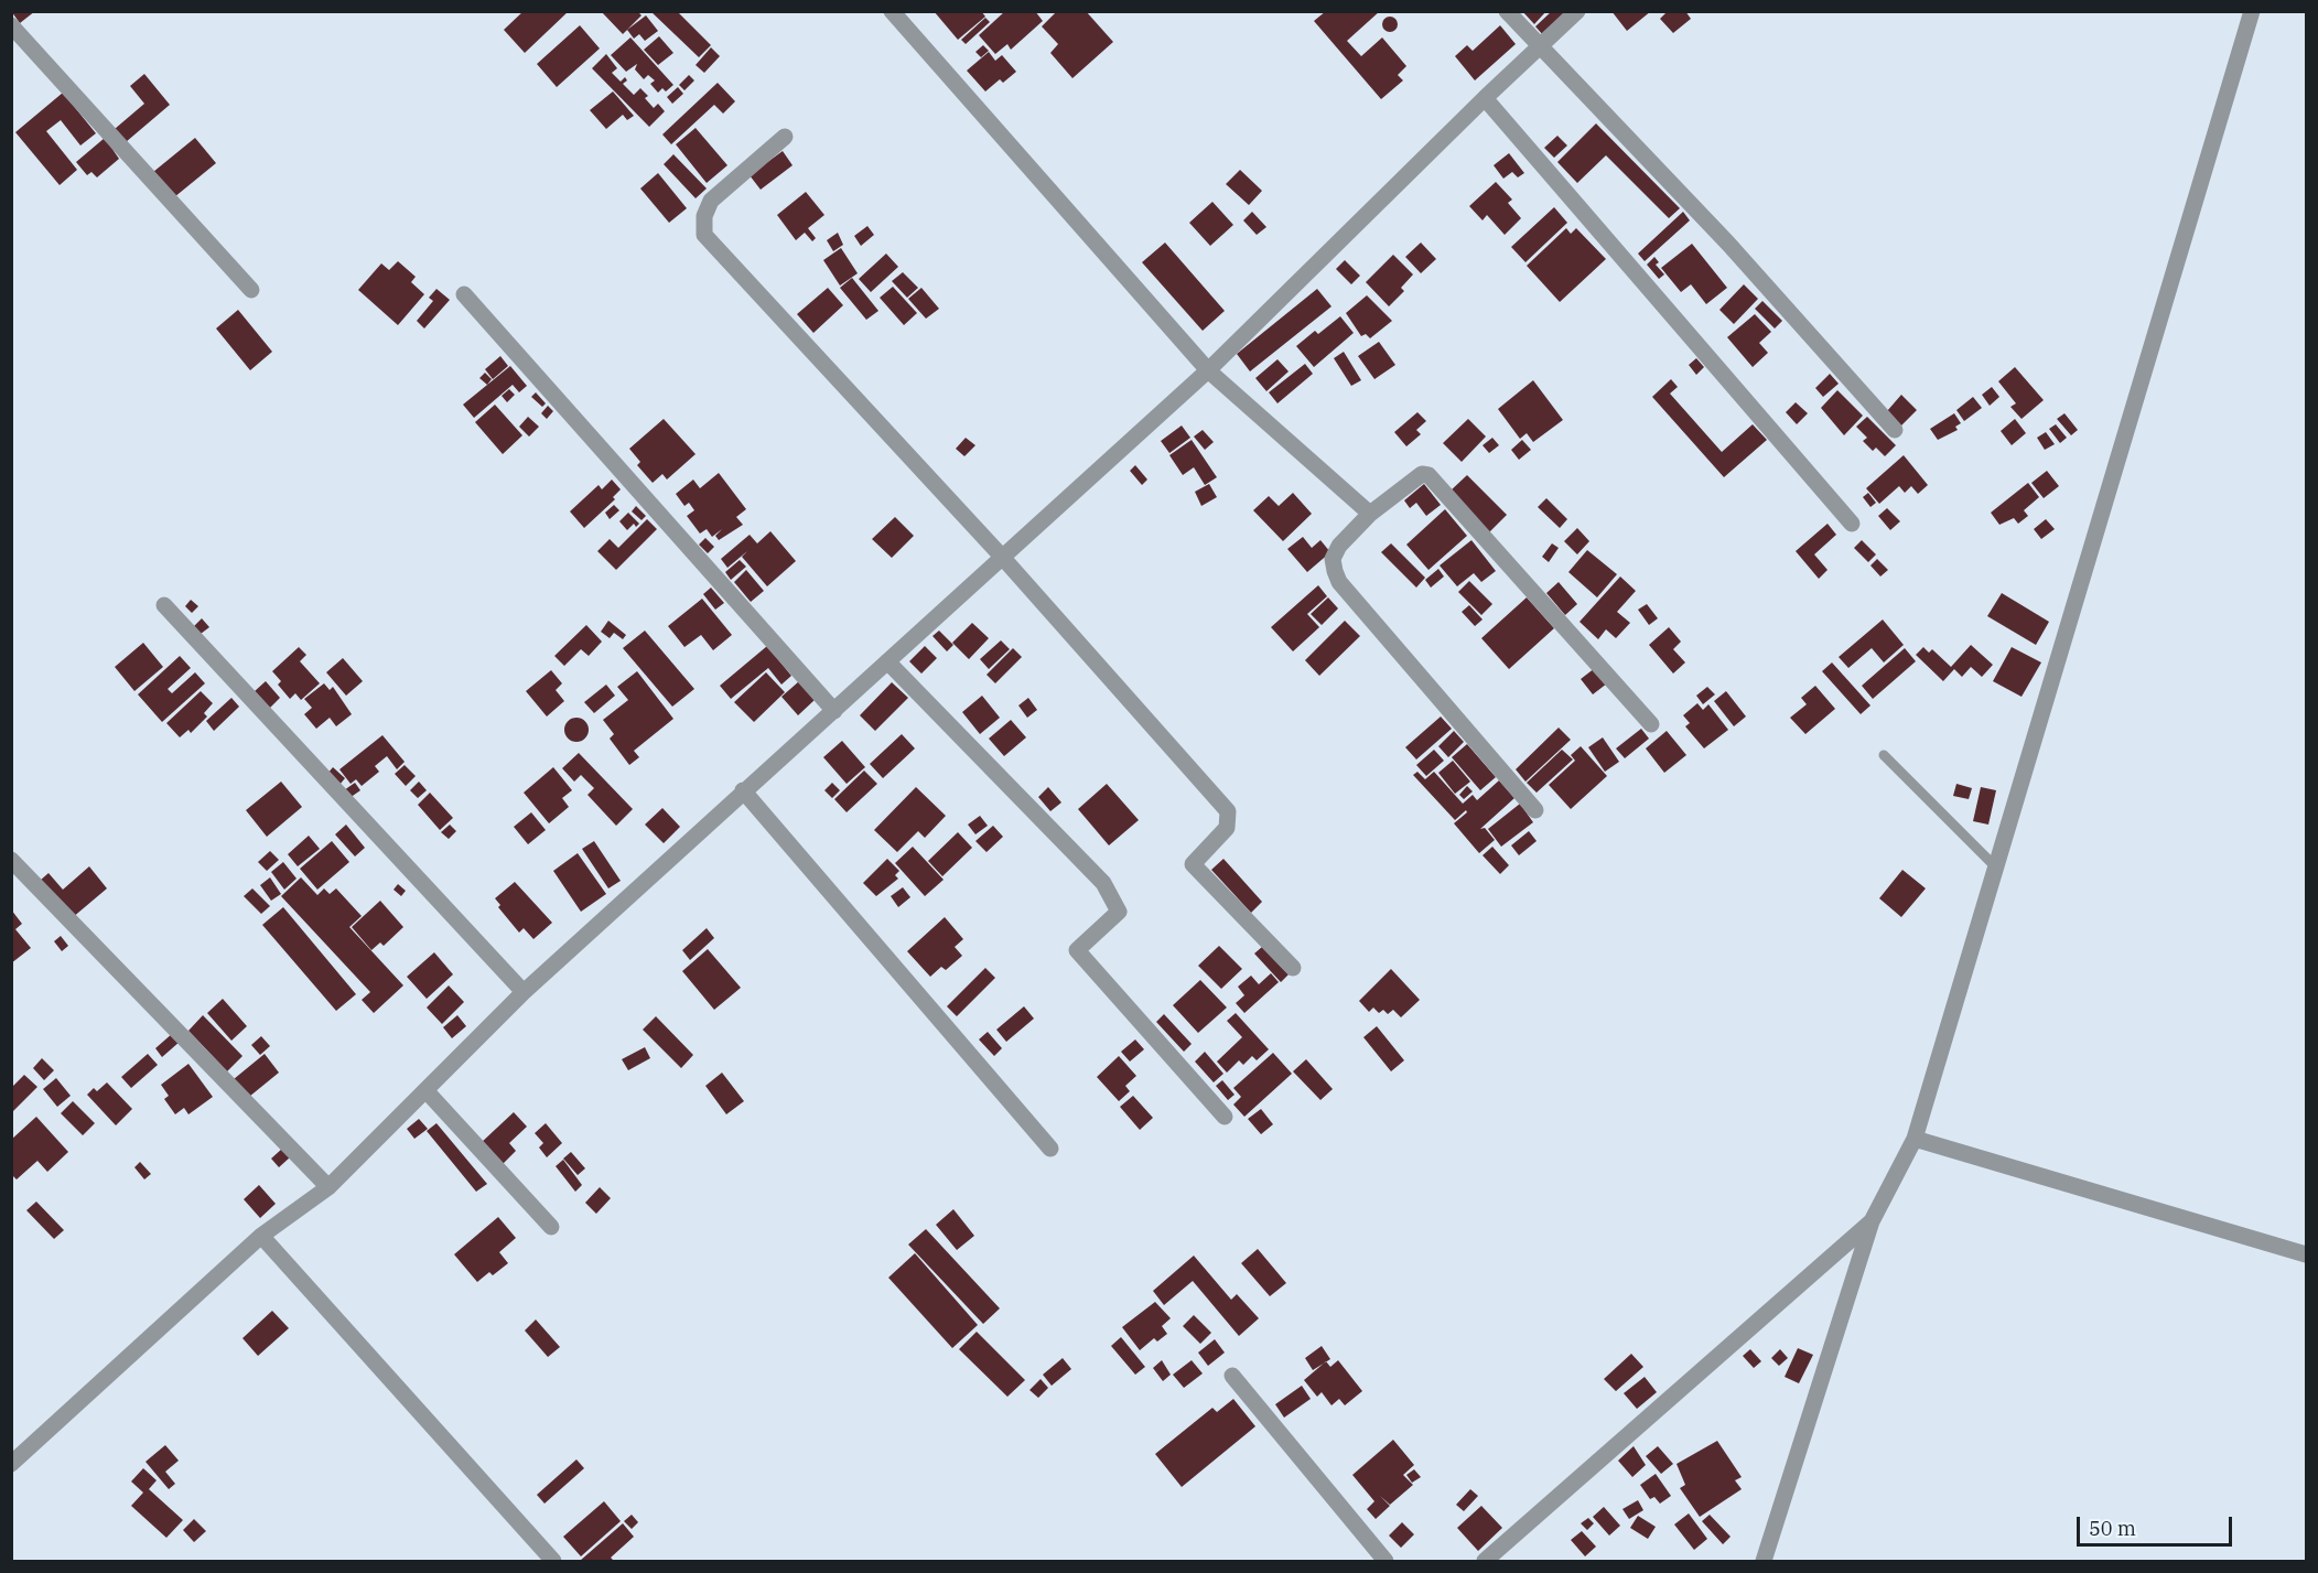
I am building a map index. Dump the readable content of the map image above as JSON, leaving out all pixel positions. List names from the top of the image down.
{
  "scale_bar": "50 m"
}
